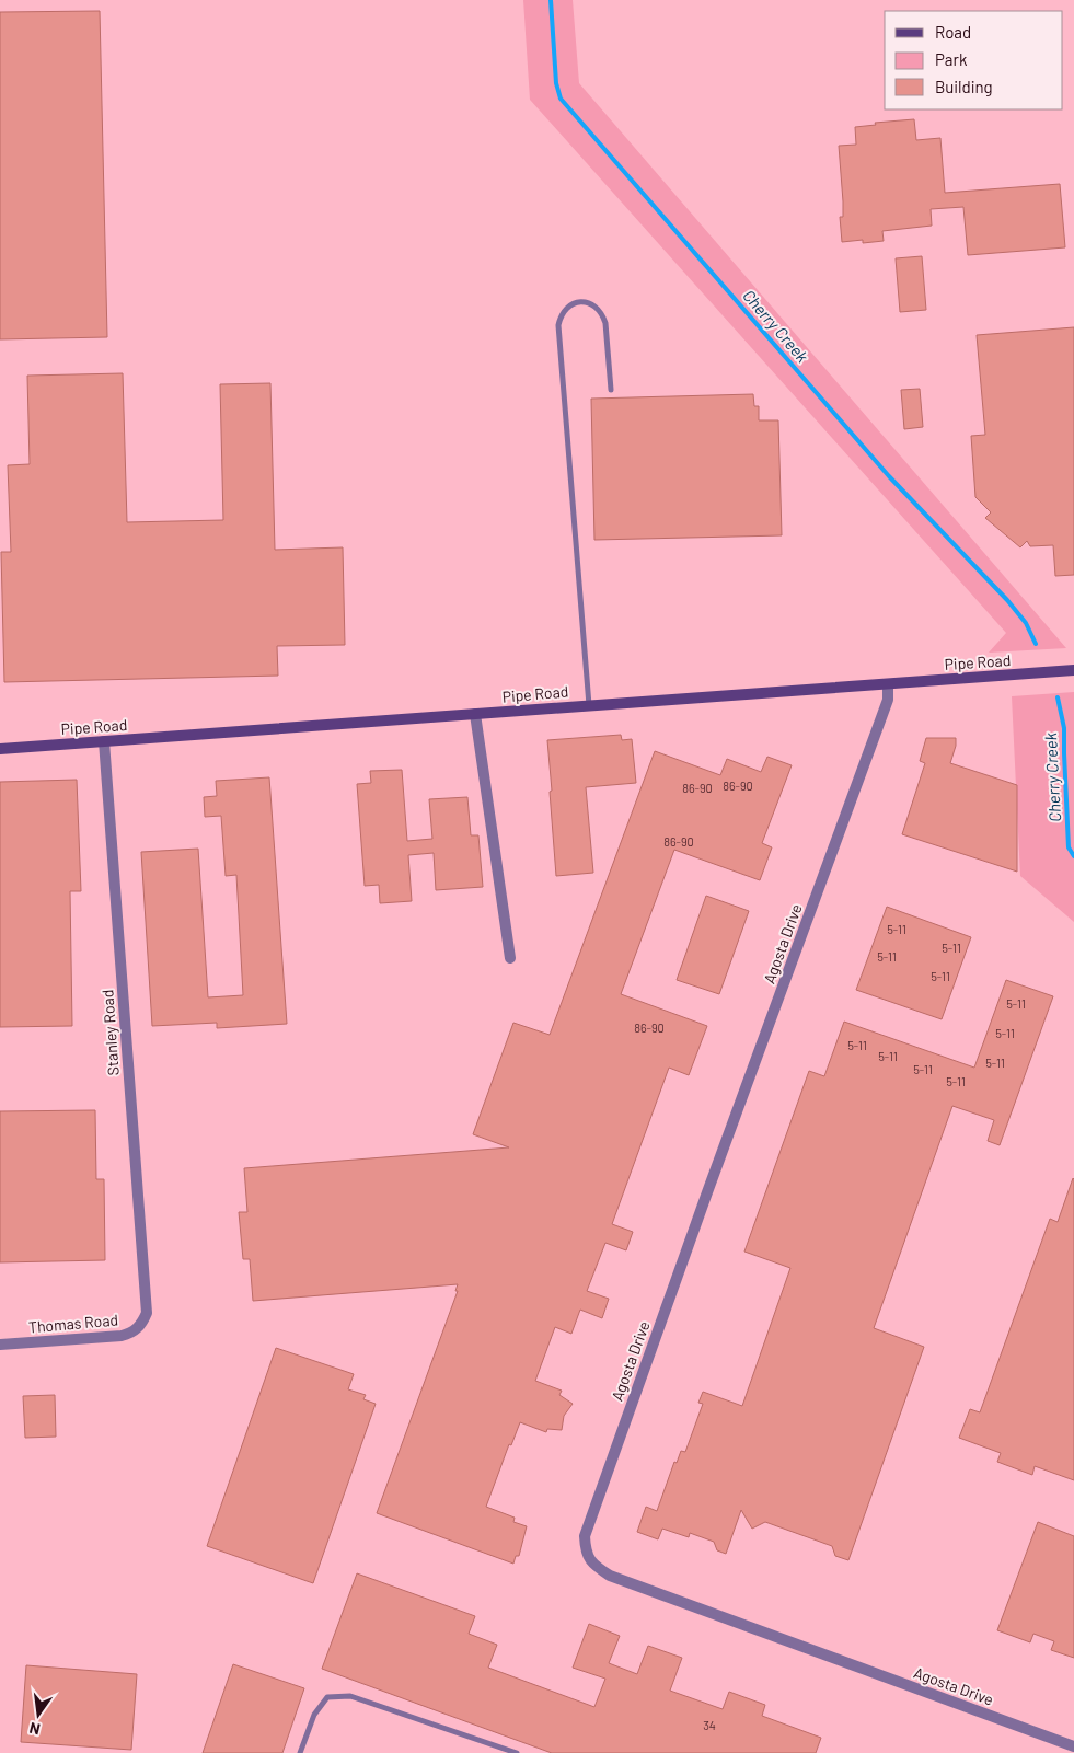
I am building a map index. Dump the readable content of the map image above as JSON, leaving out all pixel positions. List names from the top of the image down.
{
  "streets": {
    "street": [
      "Pipe Road",
      "Agosta Drive",
      "Stanley Road",
      "Thomas Road"
    ]
  },
  "crossings": [
    ["Pipe Road", "Agosta Drive"],
    ["Pipe Road", "Stanley Road"],
    ["Stanley Road", "Thomas Road"]
  ],
  "water": ["Cherry Creek"],
  "house_numbers": [
    "86-90",
    "86-90",
    "86-90",
    "5-11",
    "5-11",
    "5-11",
    "5-11",
    "5-11",
    "86-90",
    "5-11",
    "5-11",
    "5-11",
    "5-11",
    "5-11",
    "5-11",
    "34"
  ],
  "legend": ["Road", "Park", "Building"],
  "north": "bottom"
}
